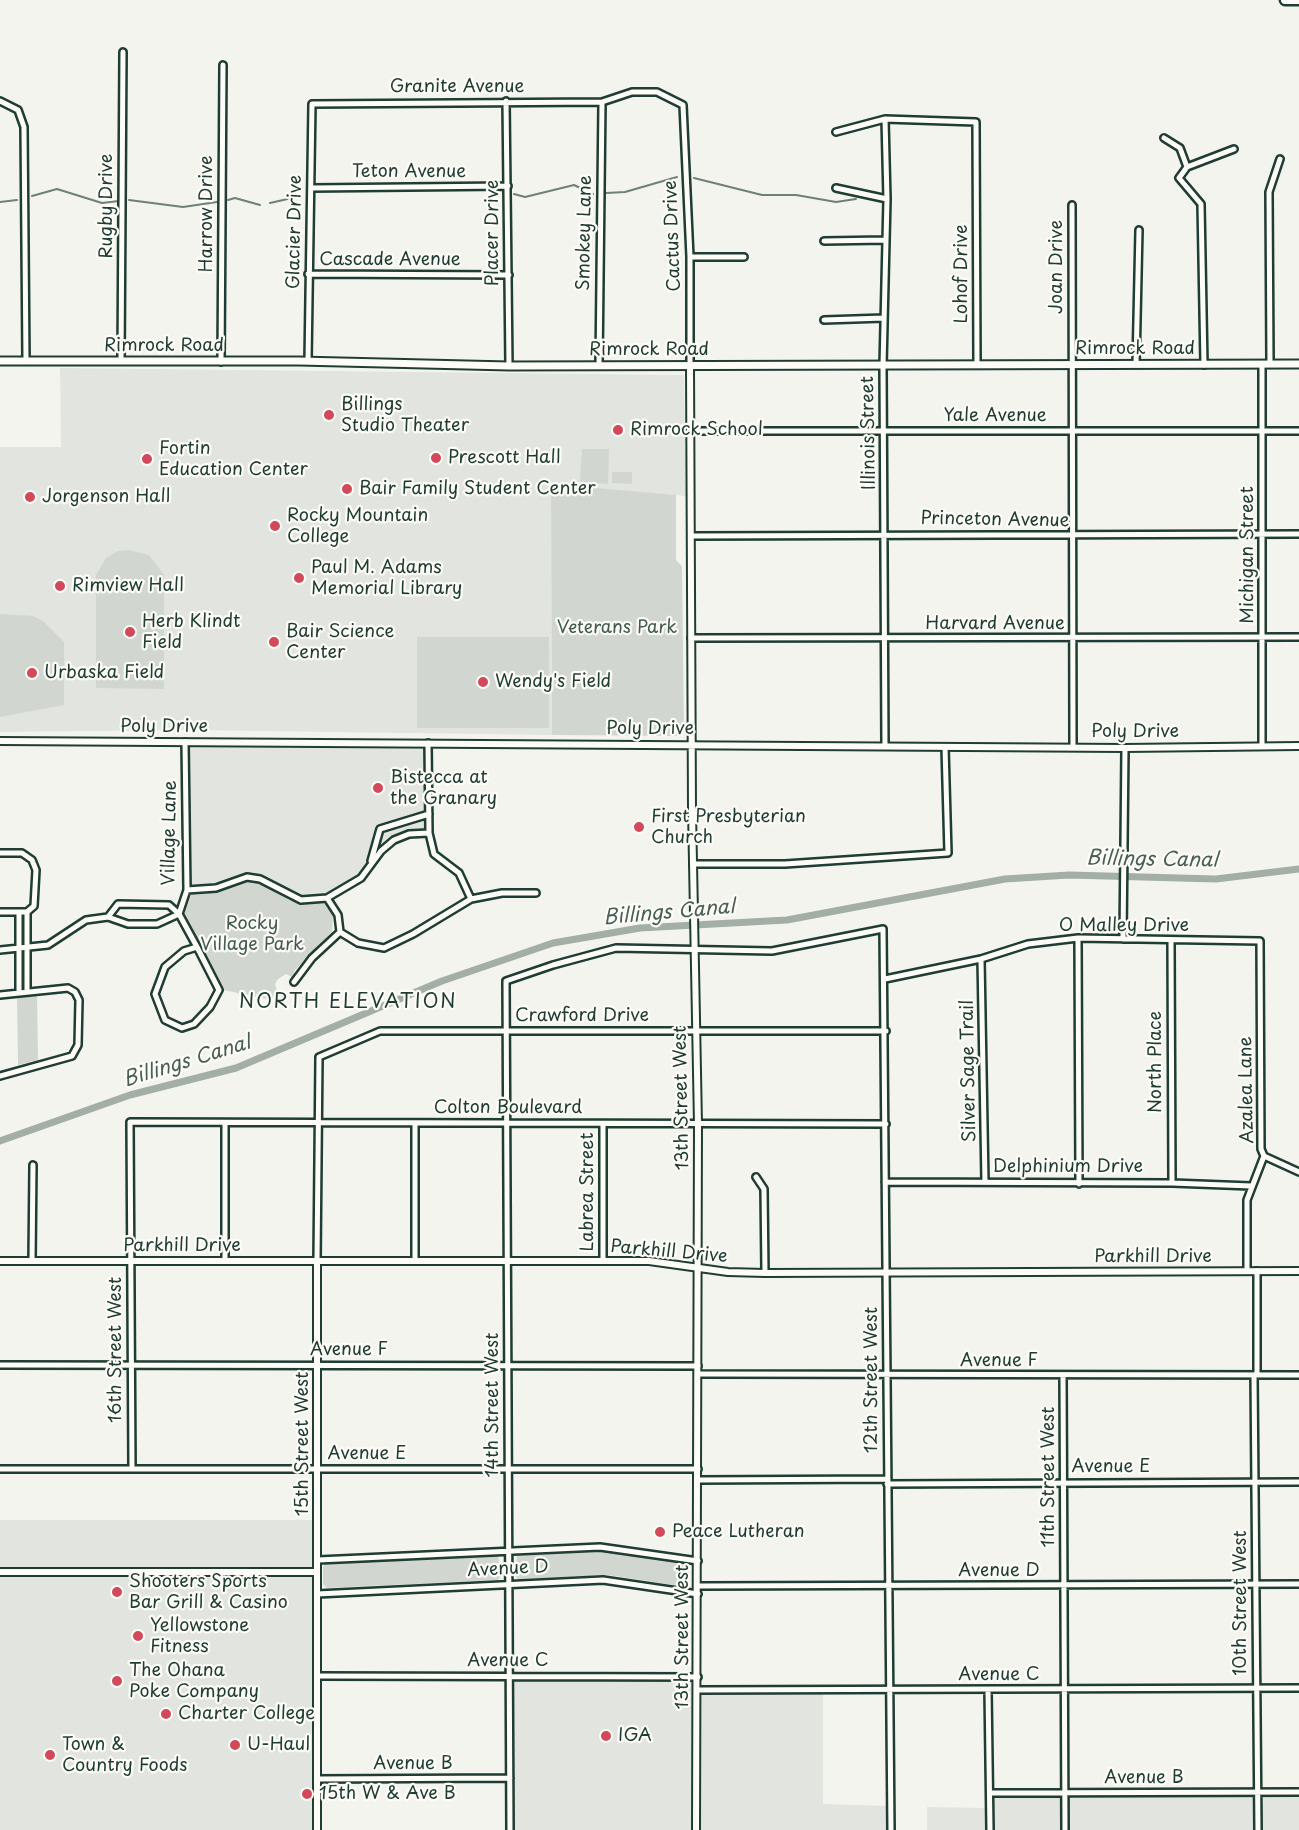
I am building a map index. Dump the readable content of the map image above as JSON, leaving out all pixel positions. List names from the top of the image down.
{
  "streets": {
    "main road": ["Rimrock Road"],
    "street": [
      "Granite Avenue",
      "Teton Avenue",
      "Rugby Drive",
      "Harrow Drive",
      "Glacier Drive",
      "Placer Drive",
      "Smokey Lane",
      "Cactus Drive",
      "Cascade Avenue",
      "Joan Drive",
      "Lohof Drive",
      "Yale Avenue",
      "Illinois Street",
      "Princeton Avenue",
      "Michigan Street",
      "Harvard Avenue",
      "Poly Drive",
      "Village Lane",
      "O Malley Drive",
      "Crawford Drive",
      "North Place",
      "Silver Sage Trail",
      "Azalea Lane",
      "13th Street West",
      "Colton Boulevard",
      "Delphinium Drive",
      "Labrea Street",
      "Parkhill Drive",
      "16th Street West",
      "Avenue F",
      "12th Street West",
      "14th Street West",
      "15th Street West",
      "Avenue E",
      "11th Street West",
      "Avenue D",
      "10th Street West",
      "Avenue C",
      "Avenue B"
    ]
  },
  "crossings": [
    ["Granite Avenue", "Glacier Drive"],
    ["Granite Avenue", "Placer Drive"],
    ["Granite Avenue", "Smokey Lane"],
    ["Granite Avenue", "Cactus Drive"],
    ["Teton Avenue", "Glacier Drive"],
    ["Teton Avenue", "Placer Drive"],
    ["Rugby Drive", "Rimrock Road"],
    ["Harrow Drive", "Rimrock Road"],
    ["Glacier Drive", "Cascade Avenue"],
    ["Glacier Drive", "Rimrock Road"],
    ["Placer Drive", "Cascade Avenue"],
    ["Placer Drive", "Rimrock Road"],
    ["Smokey Lane", "Rimrock Road"],
    ["Cactus Drive", "Rimrock Road"],
    ["Cactus Drive", "13th Street West"],
    ["Joan Drive", "Rimrock Road"],
    ["Joan Drive", "Yale Avenue"],
    ["Joan Drive", "Princeton Avenue"],
    ["Joan Drive", "Harvard Avenue"],
    ["Joan Drive", "Poly Drive"],
    ["Lohof Drive", "Rimrock Road"],
    ["Lohof Drive", "Illinois Street"],
    ["Rimrock Road", "Illinois Street"],
    ["Rimrock Road", "Michigan Street"],
    ["Rimrock Road", "13th Street West"],
    ["Yale Avenue", "Illinois Street"],
    ["Yale Avenue", "Michigan Street"],
    ["Yale Avenue", "13th Street West"],
    ["Illinois Street", "Princeton Avenue"],
    ["Illinois Street", "Harvard Avenue"],
    ["Illinois Street", "Poly Drive"],
    ["Princeton Avenue", "Michigan Street"],
    ["Princeton Avenue", "13th Street West"],
    ["Michigan Street", "Harvard Avenue"],
    ["Michigan Street", "Poly Drive"],
    ["Harvard Avenue", "13th Street West"],
    ["Poly Drive", "Village Lane"],
    ["Poly Drive", "13th Street West"],
    ["O Malley Drive", "North Place"],
    ["O Malley Drive", "Silver Sage Trail"],
    ["O Malley Drive", "Azalea Lane"],
    ["O Malley Drive", "12th Street West"],
    ["Crawford Drive", "13th Street West"],
    ["Crawford Drive", "12th Street West"],
    ["Crawford Drive", "14th Street West"],
    ["Crawford Drive", "15th Street West"],
    ["North Place", "Delphinium Drive"],
    ["Silver Sage Trail", "Delphinium Drive"],
    ["Azalea Lane", "Delphinium Drive"],
    ["Azalea Lane", "Parkhill Drive"],
    ["13th Street West", "Colton Boulevard"],
    ["13th Street West", "Parkhill Drive"],
    ["13th Street West", "Avenue F"],
    ["13th Street West", "12th Street West"],
    ["13th Street West", "14th Street West"],
    ["13th Street West", "Avenue E"],
    ["13th Street West", "Avenue D"],
    ["13th Street West", "Avenue C"],
    ["Colton Boulevard", "Labrea Street"],
    ["Colton Boulevard", "16th Street West"],
    ["Colton Boulevard", "12th Street West"],
    ["Colton Boulevard", "14th Street West"],
    ["Colton Boulevard", "15th Street West"],
    ["Delphinium Drive", "12th Street West"],
    ["Labrea Street", "Parkhill Drive"],
    ["Parkhill Drive", "16th Street West"],
    ["Parkhill Drive", "12th Street West"],
    ["Parkhill Drive", "14th Street West"],
    ["Parkhill Drive", "15th Street West"],
    ["Parkhill Drive", "10th Street West"],
    ["16th Street West", "Avenue F"],
    ["16th Street West", "Avenue E"],
    ["Avenue F", "12th Street West"],
    ["Avenue F", "14th Street West"],
    ["Avenue F", "15th Street West"],
    ["Avenue F", "11th Street West"],
    ["Avenue F", "10th Street West"],
    ["12th Street West", "14th Street West"],
    ["12th Street West", "Avenue E"],
    ["12th Street West", "Avenue D"],
    ["12th Street West", "Avenue C"],
    ["14th Street West", "Avenue E"],
    ["14th Street West", "Avenue D"],
    ["14th Street West", "Avenue C"],
    ["14th Street West", "Avenue B"],
    ["15th Street West", "Avenue E"],
    ["15th Street West", "Avenue D"],
    ["15th Street West", "Avenue C"],
    ["15th Street West", "Avenue B"],
    ["Avenue E", "11th Street West"],
    ["Avenue E", "10th Street West"],
    ["11th Street West", "Avenue D"],
    ["11th Street West", "Avenue C"],
    ["11th Street West", "Avenue B"],
    ["Avenue D", "10th Street West"],
    ["10th Street West", "Avenue C"],
    ["10th Street West", "Avenue B"]
  ],
  "districts": ["NORTH ELEVATION"],
  "water": ["Billings Canal"],
  "parks": ["Veterans Park", "Rocky Village Park"],
  "places": [
    "Billings Studio Theater",
    "Rimrock School",
    "Prescott Hall",
    "Fortin Education Center",
    "Bair Family Student Center",
    "Jorgenson Hall",
    "Rocky Mountain College",
    "Paul M. Adams Memorial Library",
    "Rimview Hall",
    "Herb Klindt Field",
    "Bair Science Center",
    "Urbaska Field",
    "Wendy's Field",
    "Bistecca at the Granary",
    "First Presbyterian Church",
    "Peace Lutheran",
    "Shooters Sports Bar Grill & Casino",
    "Yellowstone Fitness",
    "The Ohana Poke Company",
    "Charter College",
    "IGA",
    "U-Haul",
    "Town & Country Foods",
    "15th W & Ave B"
  ]
}
